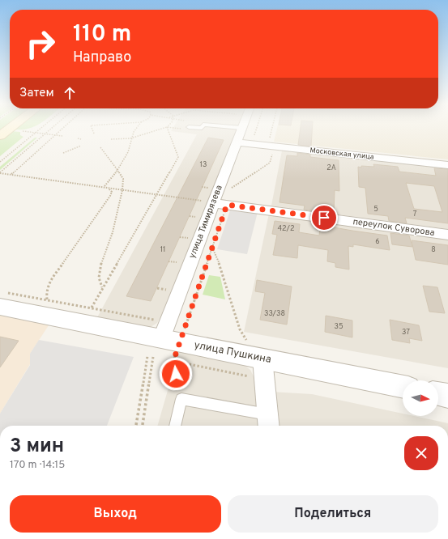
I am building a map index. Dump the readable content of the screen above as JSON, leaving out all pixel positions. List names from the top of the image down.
{
  "streets": {
    "street": [
      "Московская улица",
      "улица Тимирязева",
      "переулок Суворова",
      "улица Пушкина"
    ]
  },
  "crossings": [
    ["Московская улица", "улица Тимирязева"],
    ["улица Тимирязева", "переулок Суворова"],
    ["улица Тимирязева", "улица Пушкина"]
  ],
  "house_numbers": [
    "13",
    "2А",
    "5",
    "7",
    "42/2",
    "6",
    "11",
    "8",
    "33/38",
    "35",
    "37"
  ],
  "north": "right",
  "page": {
    "turn": ["110 m", "Направо"],
    "then": "Затем",
    "heading": ["3 мин", "170 m · 14:15"],
    "buttons": ["Выход", "Поделиться"]
  }
}
